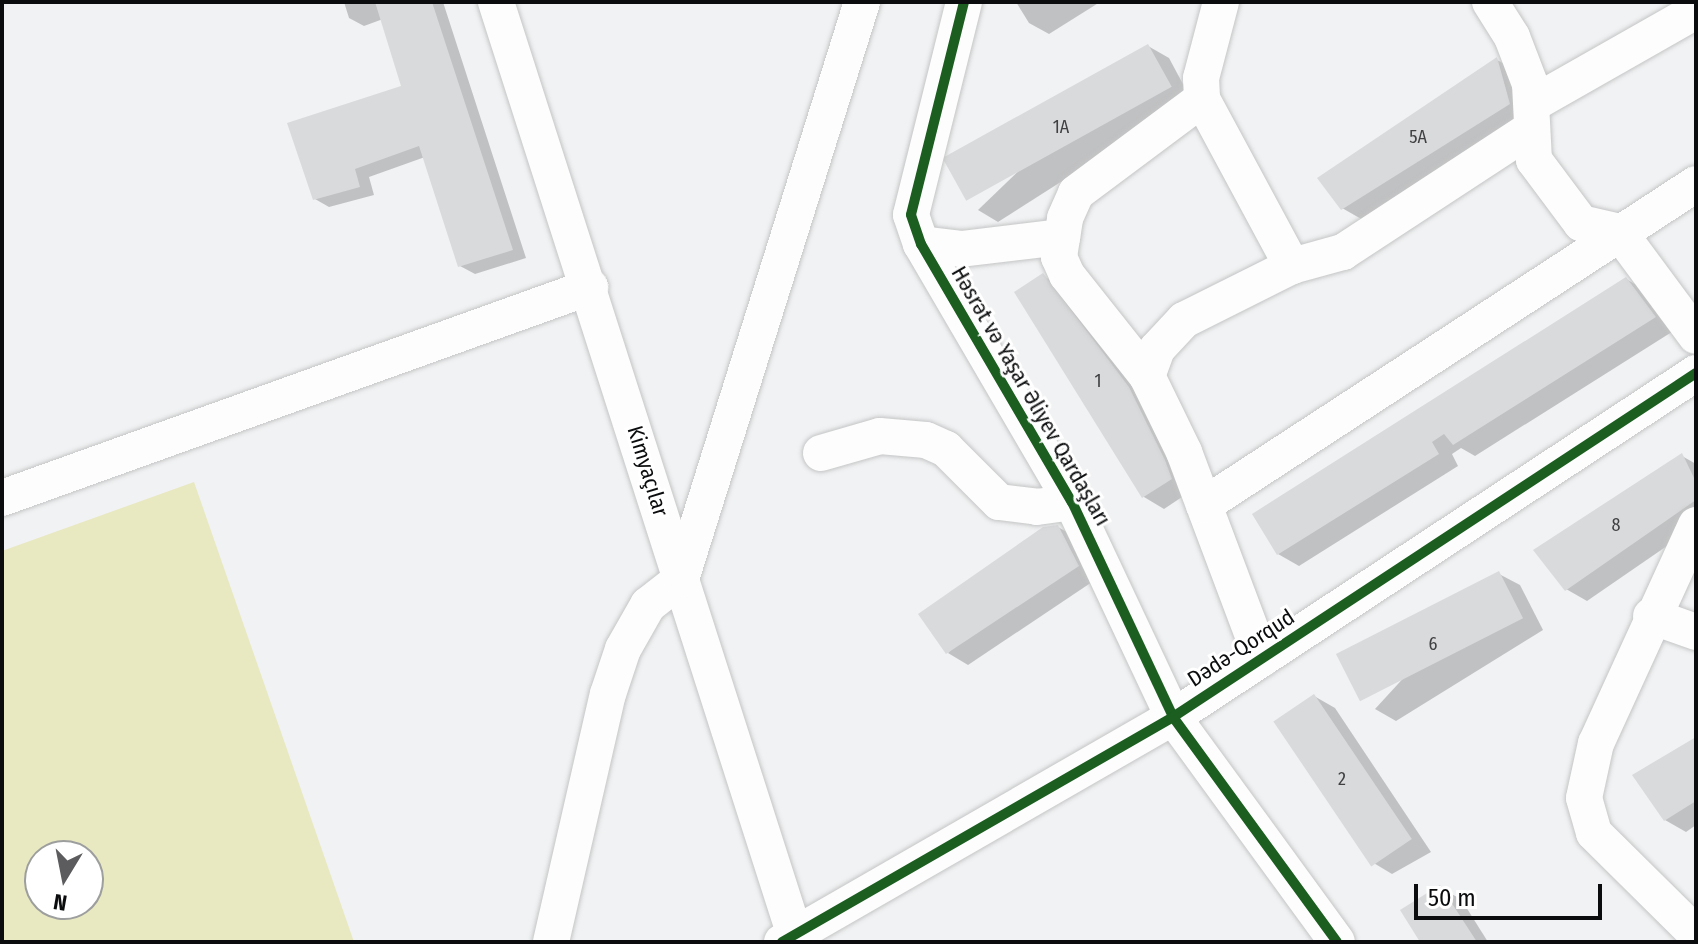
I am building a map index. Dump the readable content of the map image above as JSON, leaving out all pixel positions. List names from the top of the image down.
{
  "streets": {
    "street": ["Həsrət və Yaşar Əliyev Qardaşları", "Kimyaçılar", "Dədə-Qorqud"]
  },
  "crossings": [
    ["Həsrət və Yaşar Əliyev Qardaşları", "Dədə-Qorqud"],
    ["Kimyaçılar", "Dədə-Qorqud"]
  ],
  "house_numbers": [
    "1A",
    "5A",
    "1",
    "8",
    "6",
    "2"
  ],
  "scale_bar": "50 m",
  "north": "bottom"
}
